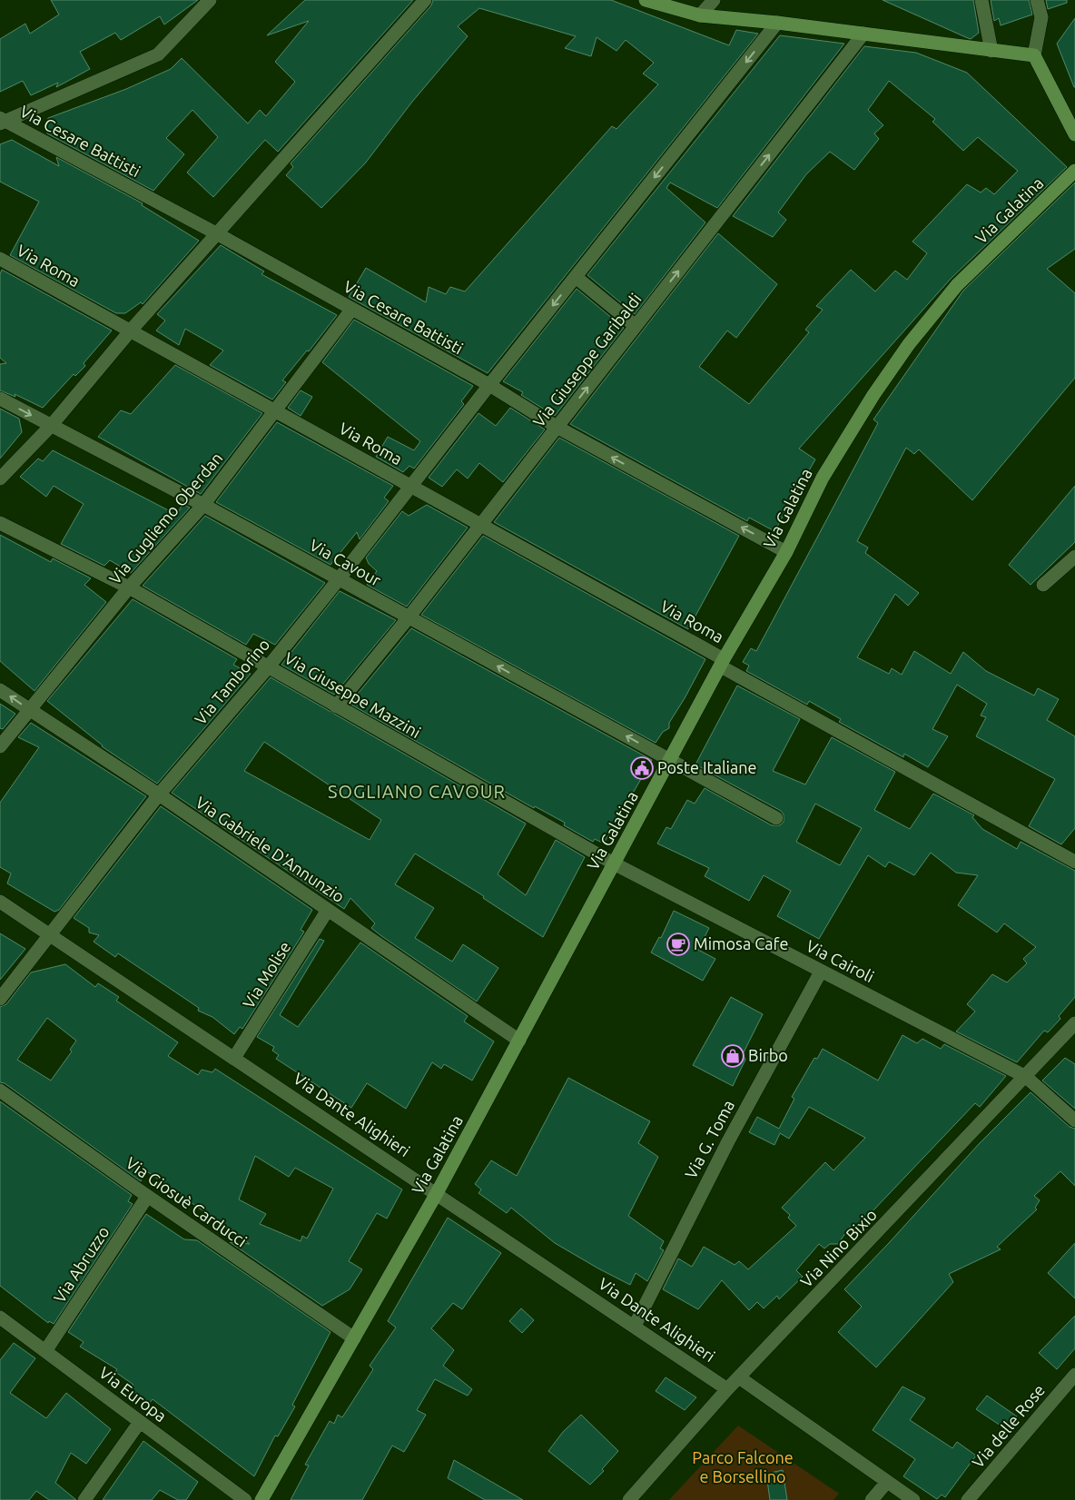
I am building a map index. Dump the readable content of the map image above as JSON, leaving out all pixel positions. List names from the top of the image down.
{
  "streets": {
    "street": [
      "Via Cesare Battisti",
      "Via Galatina",
      "Via Roma",
      "Via Giuseppe Garibaldi",
      "Via Gugliemo Oberdan",
      "Via Cavour",
      "Via Tamborino",
      "Via Giuseppe Mazzini",
      "Via Gabriele D'Annunzio",
      "Via Cairoli",
      "Via Molise",
      "Via Dante Alighieri",
      "Via G. Toma",
      "Via Giosuè Carducci",
      "Via Nino Bixio",
      "Via Abruzzo",
      "Via Europa",
      "Via delle Rose"
    ]
  },
  "crossings": [
    ["Via Cesare Battisti", "Via Galatina"],
    ["Via Cesare Battisti", "Via Giuseppe Garibaldi"],
    ["Via Cesare Battisti", "Via Gugliemo Oberdan"],
    ["Via Cesare Battisti", "Via Tamborino"],
    ["Via Galatina", "Via Roma"],
    ["Via Galatina", "Via Cavour"],
    ["Via Galatina", "Via Giuseppe Mazzini"],
    ["Via Galatina", "Via Gabriele D'Annunzio"],
    ["Via Galatina", "Via Cairoli"],
    ["Via Galatina", "Via Dante Alighieri"],
    ["Via Galatina", "Via Giosuè Carducci"],
    ["Via Roma", "Via Giuseppe Garibaldi"],
    ["Via Roma", "Via Gugliemo Oberdan"],
    ["Via Roma", "Via Tamborino"],
    ["Via Giuseppe Garibaldi", "Via Cavour"],
    ["Via Giuseppe Garibaldi", "Via Giuseppe Mazzini"],
    ["Via Gugliemo Oberdan", "Via Cavour"],
    ["Via Gugliemo Oberdan", "Via Giuseppe Mazzini"],
    ["Via Gugliemo Oberdan", "Via Gabriele D'Annunzio"],
    ["Via Cavour", "Via Tamborino"],
    ["Via Tamborino", "Via Giuseppe Mazzini"],
    ["Via Tamborino", "Via Gabriele D'Annunzio"],
    ["Via Tamborino", "Via Dante Alighieri"],
    ["Via Giuseppe Mazzini", "Via Cairoli"],
    ["Via Gabriele D'Annunzio", "Via Molise"],
    ["Via Cairoli", "Via G. Toma"],
    ["Via Cairoli", "Via Nino Bixio"],
    ["Via Molise", "Via Dante Alighieri"],
    ["Via Dante Alighieri", "Via G. Toma"],
    ["Via Dante Alighieri", "Via Nino Bixio"],
    ["Via Giosuè Carducci", "Via Abruzzo"],
    ["Via Abruzzo", "Via Europa"]
  ],
  "one_way": ["Via Giuseppe Garibaldi", "Via Tamborino"],
  "districts": ["SOGLIANO CAVOUR"],
  "parks": ["Parco Falcone e Borsellino"],
  "places": {
    "public building": ["Poste Italiane"],
    "cafe": ["Mimosa Cafe"],
    "shop": ["Birbo"]
  }
}
